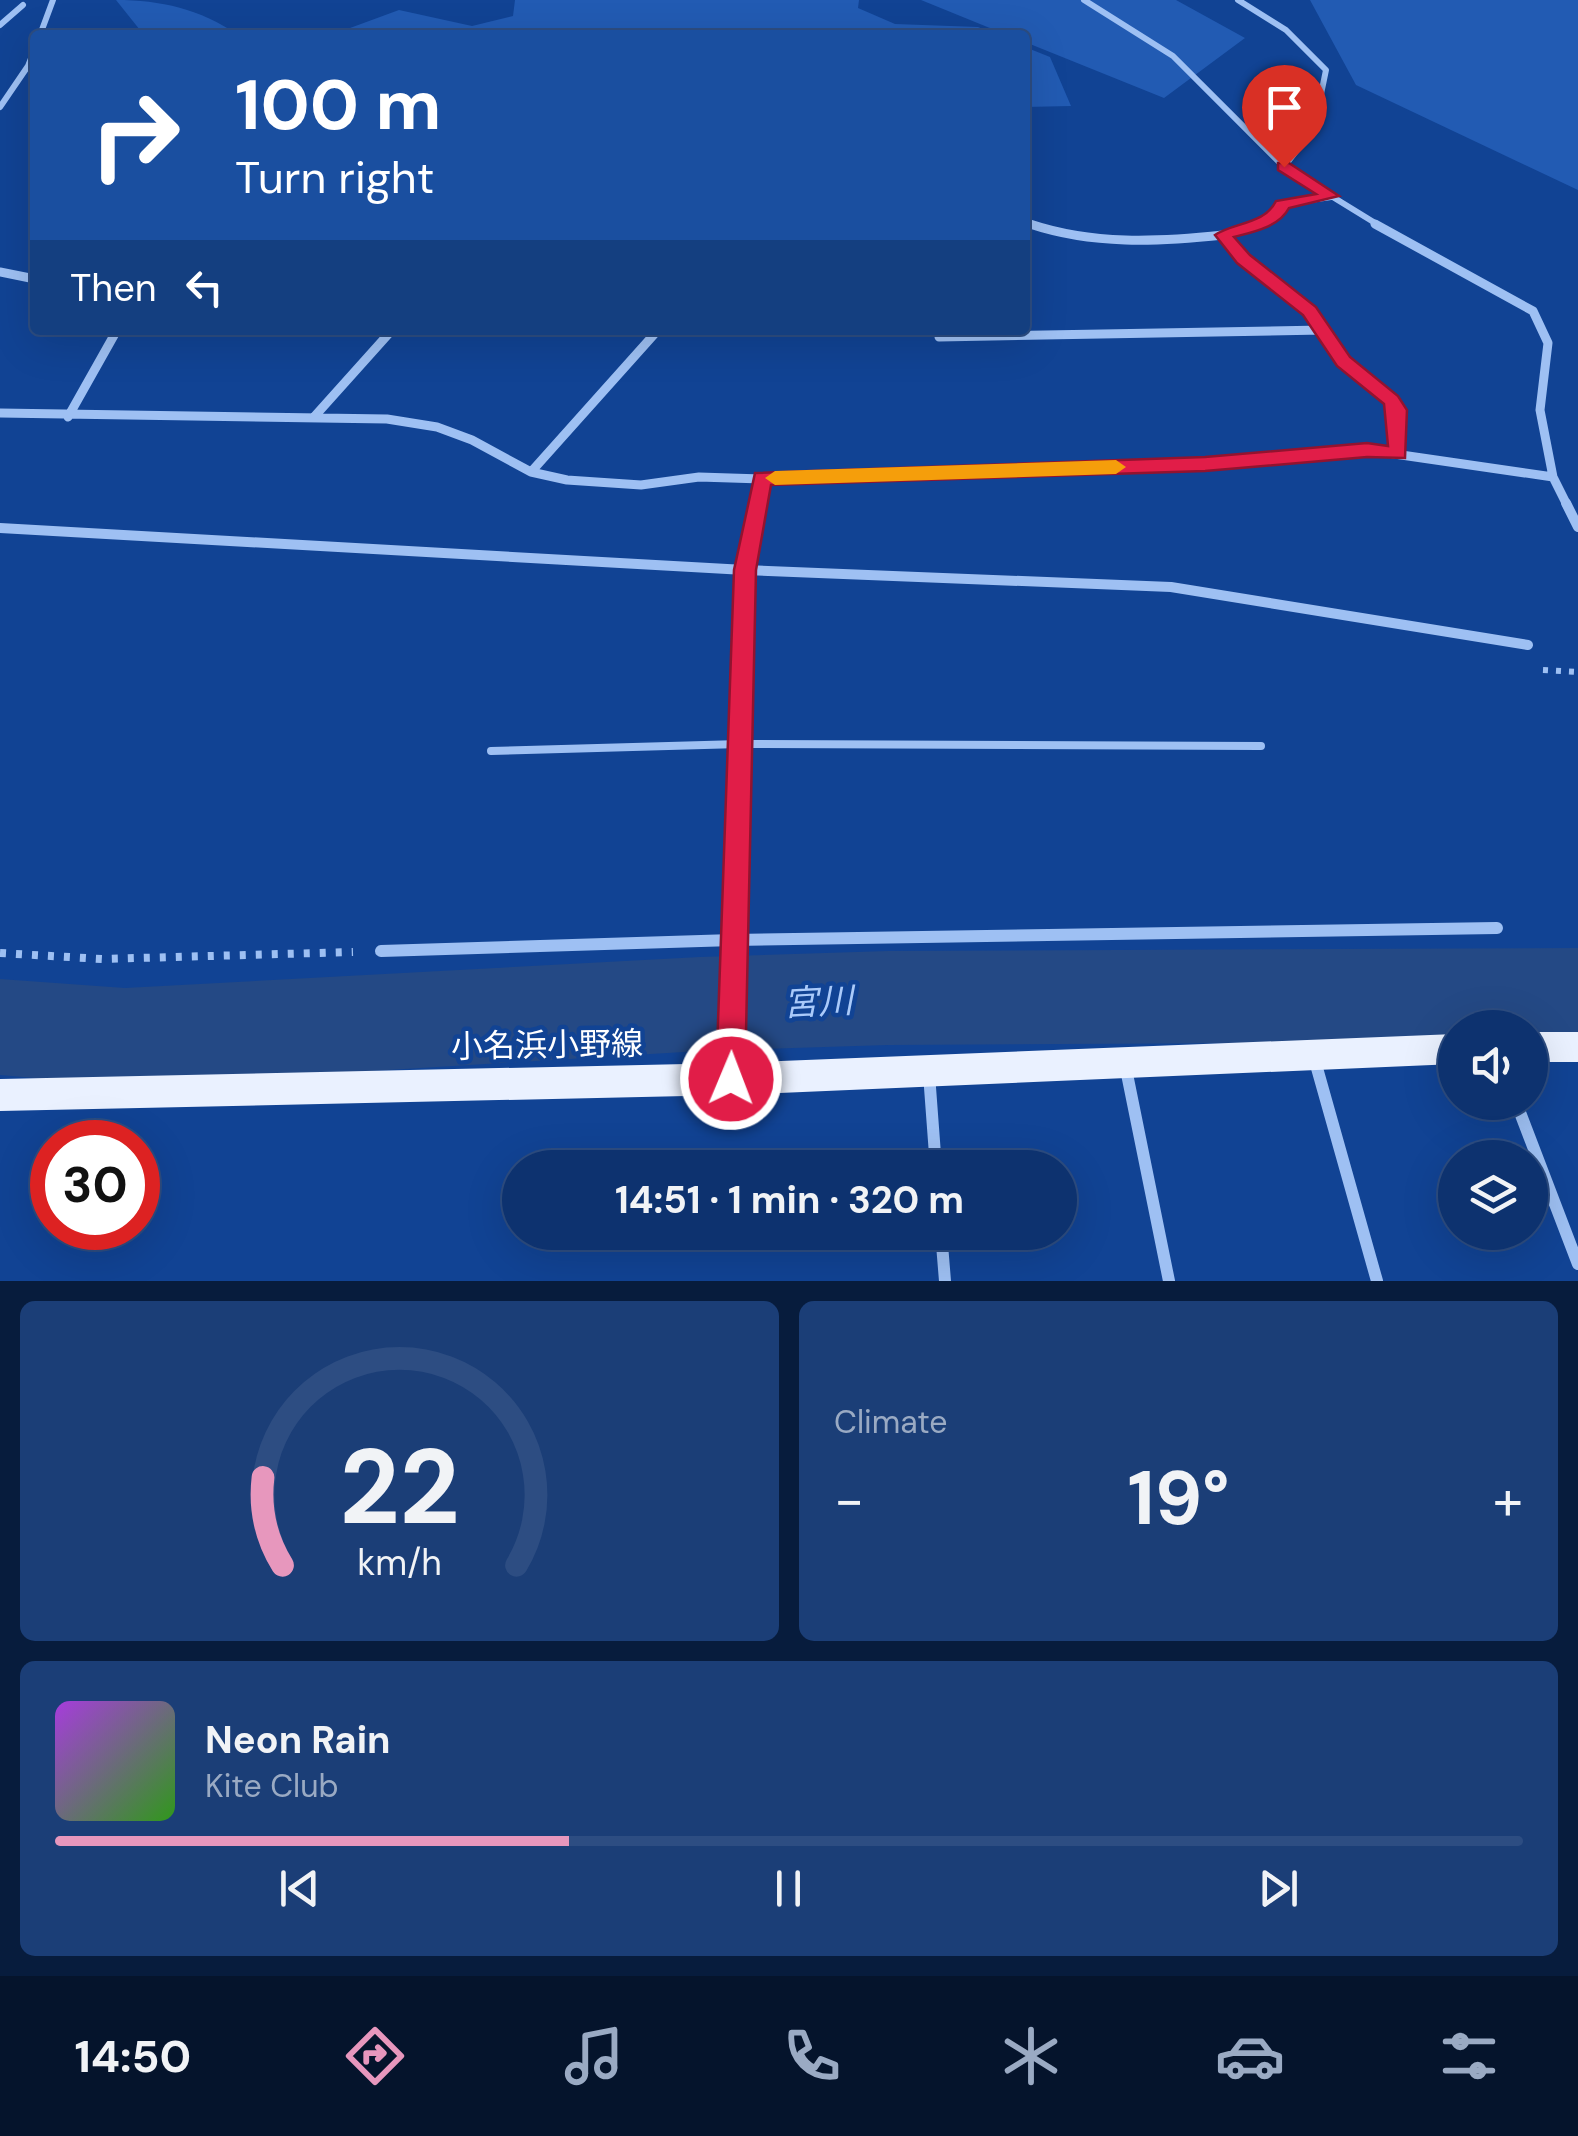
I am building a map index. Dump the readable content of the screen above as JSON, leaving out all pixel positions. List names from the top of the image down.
{
  "streets": {
    "main road": ["小名浜小野線"]
  },
  "water": ["宮川"],
  "page": {
    "turn": ["100 m", "Turn right"],
    "then": "Then",
    "limit": "30",
    "trip": "14:51 · 1 min · 320 m",
    "tile": "Climate",
    "heat": ["−", "19°", "+"],
    "song": ["Neon Rain", "Kite Club"],
    "tabs": "14:50",
    "gauge": ["22", "km/h"]
  }
}
